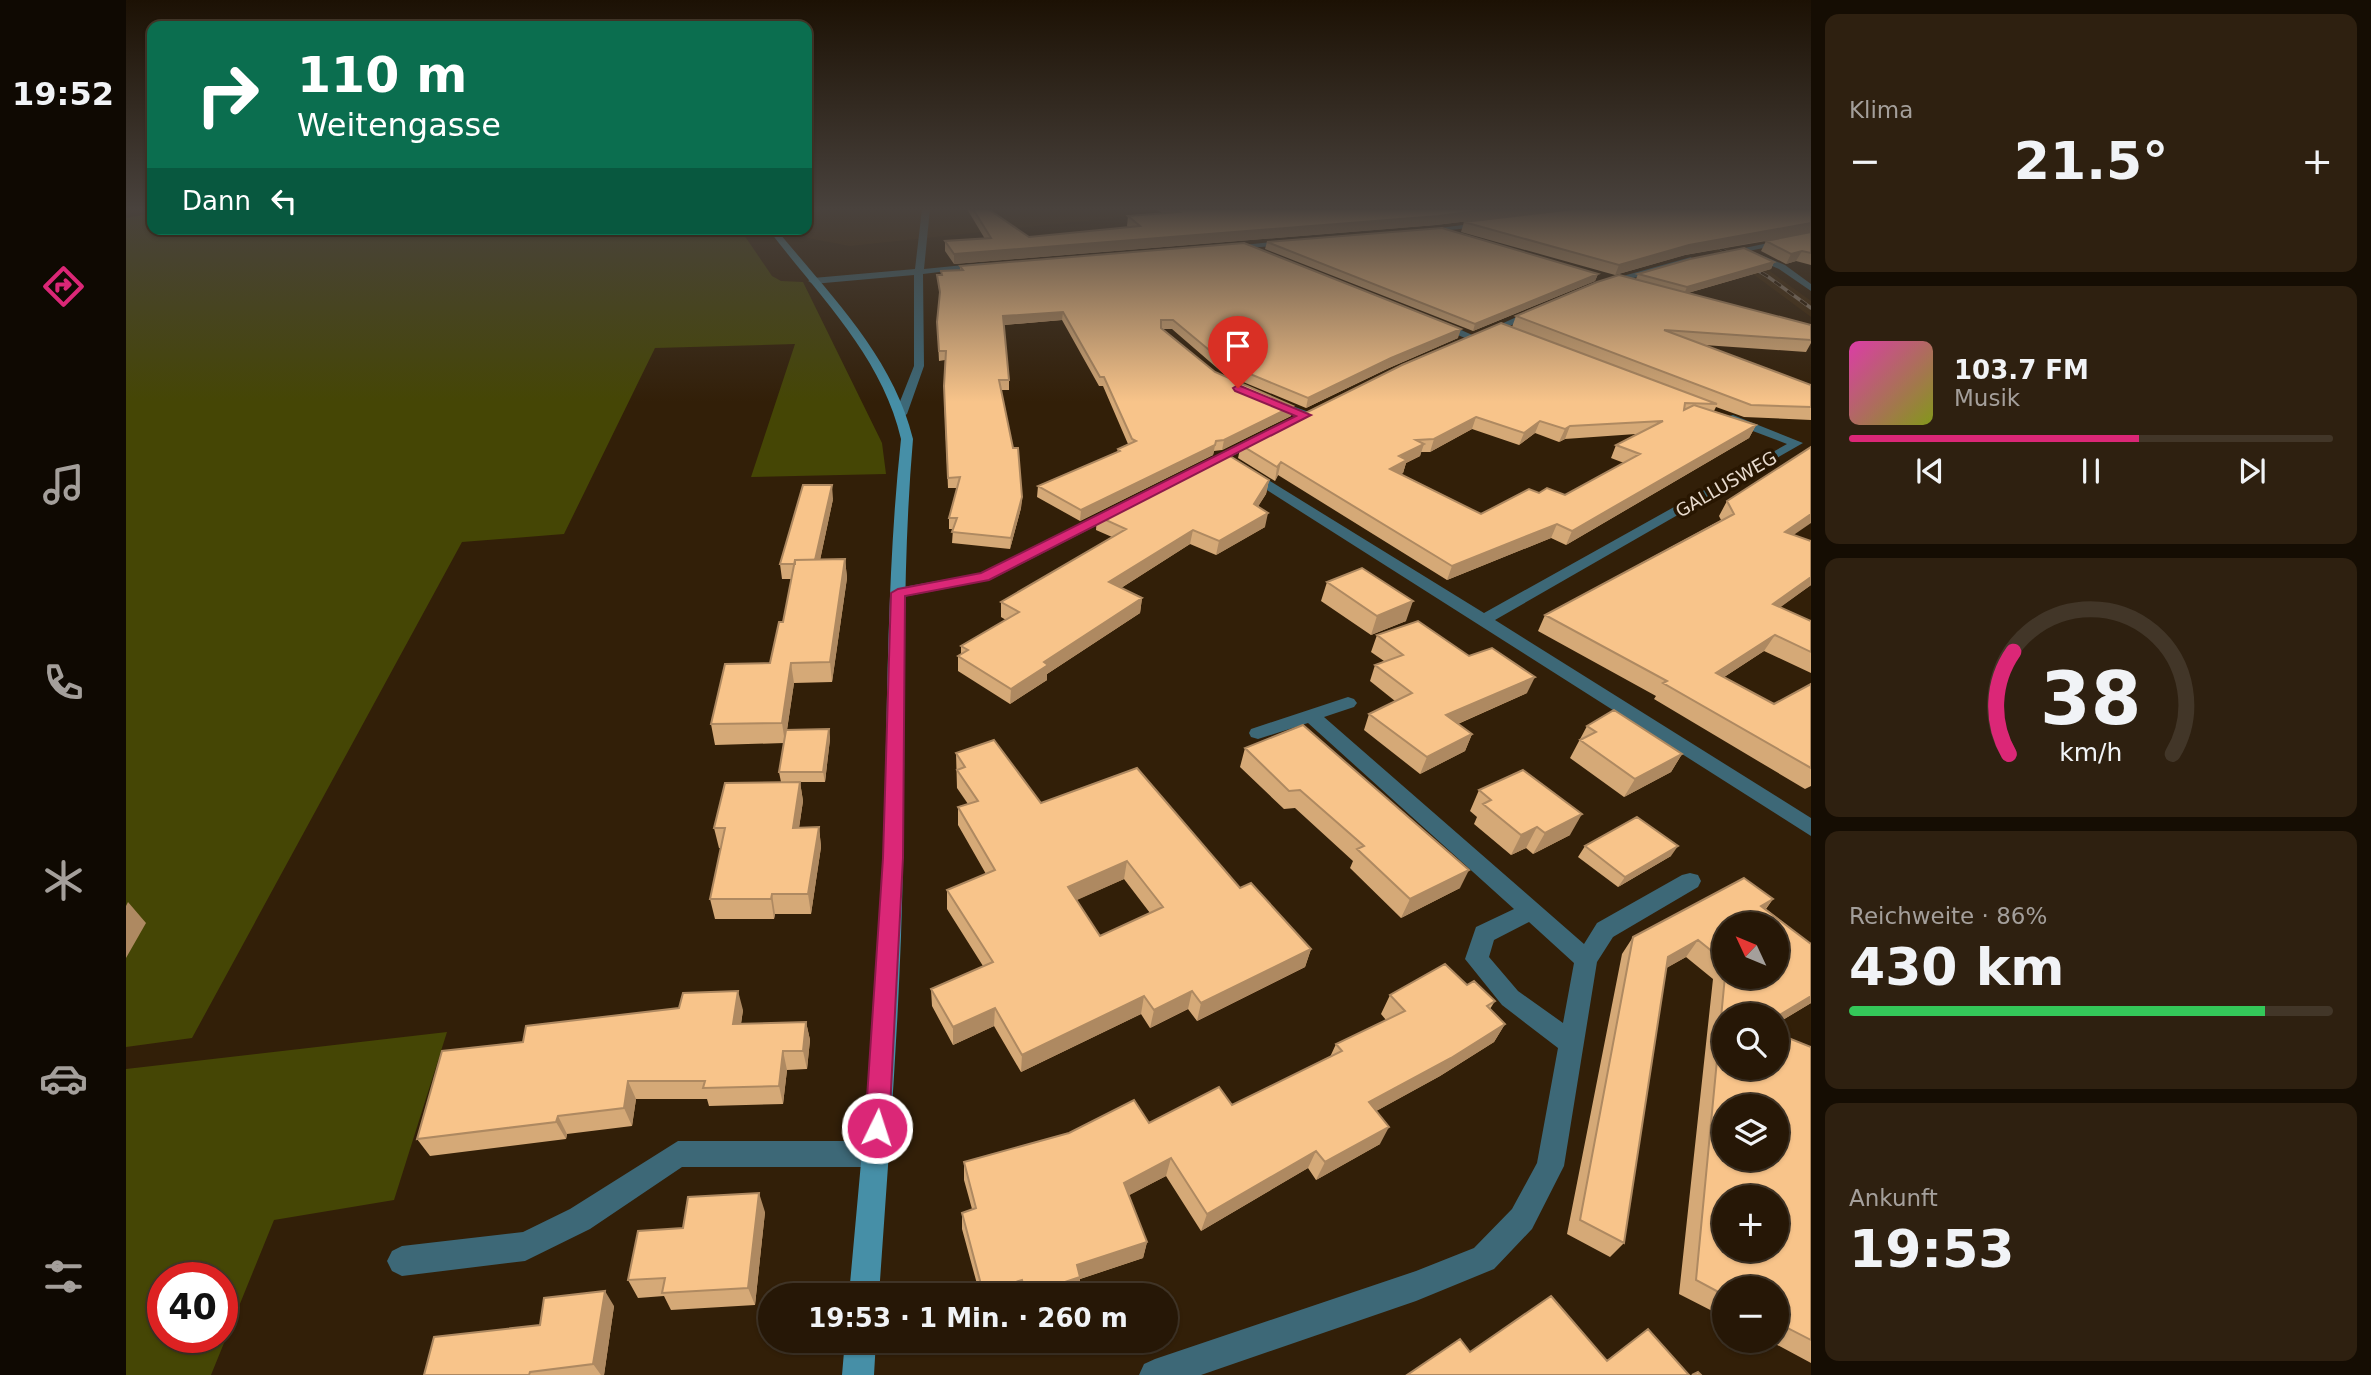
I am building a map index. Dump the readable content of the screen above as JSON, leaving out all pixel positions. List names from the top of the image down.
{
  "streets": {
    "street": ["GALLUSWEG"]
  },
  "north": "top left",
  "page": {
    "tabs": "19:52",
    "tile": [
      "Klima",
      ["Reichweite · 86%", "430 km"],
      ["Ankunft", "19:53"]
    ],
    "turn": ["110 m", "Weitengasse"],
    "heat": ["−", "21.5°", "+"],
    "then": "Dann",
    "song": ["103.7 FM", "Musik"],
    "map_buttons": ["+", "−"],
    "limit": "40",
    "trip": "19:53 · 1 Min. · 260 m",
    "gauge": ["38", "km/h"]
  }
}
